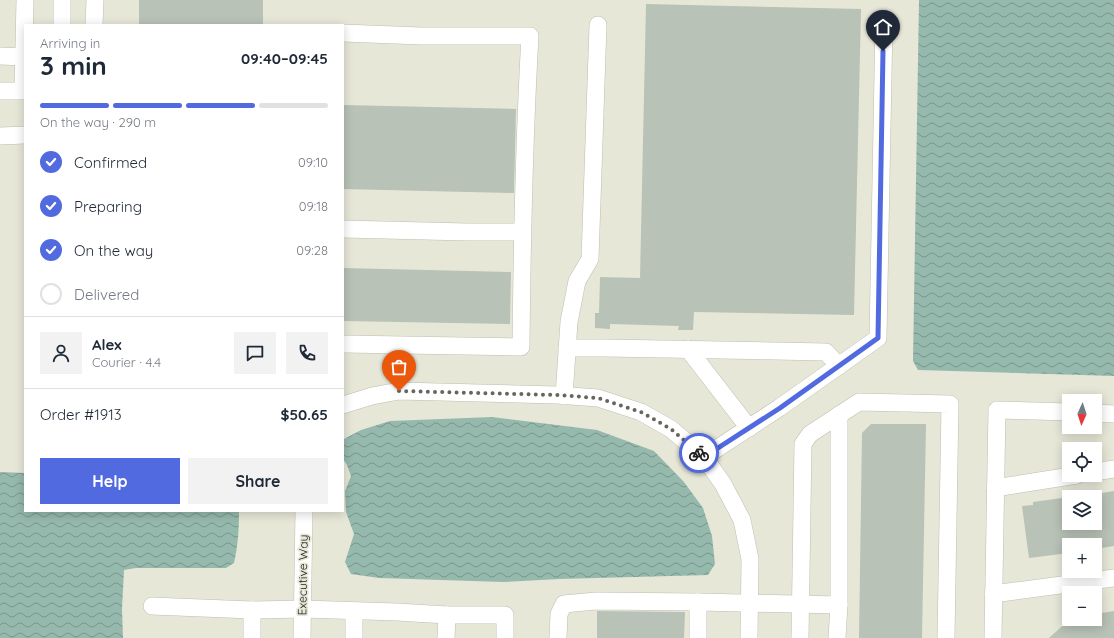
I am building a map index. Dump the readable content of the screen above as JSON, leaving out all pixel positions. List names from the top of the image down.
{
  "streets": {
    "street": ["Executive Way"]
  },
  "north": "bottom",
  "page": {
    "heading": ["3 min", "Arriving in", "09:40–09:45"],
    "panel": [
      "Alex",
      "Courier · 4.4",
      "Order #1913",
      "$50.65"
    ],
    "bar": "On the way · 290 m",
    "list": [
      ["Confirmed", "09:10"],
      ["Preparing", "09:18"],
      ["On the way", "09:28"],
      "Delivered"
    ],
    "map_buttons": ["+", "−"],
    "buttons": ["Help", "Share"]
  }
}
